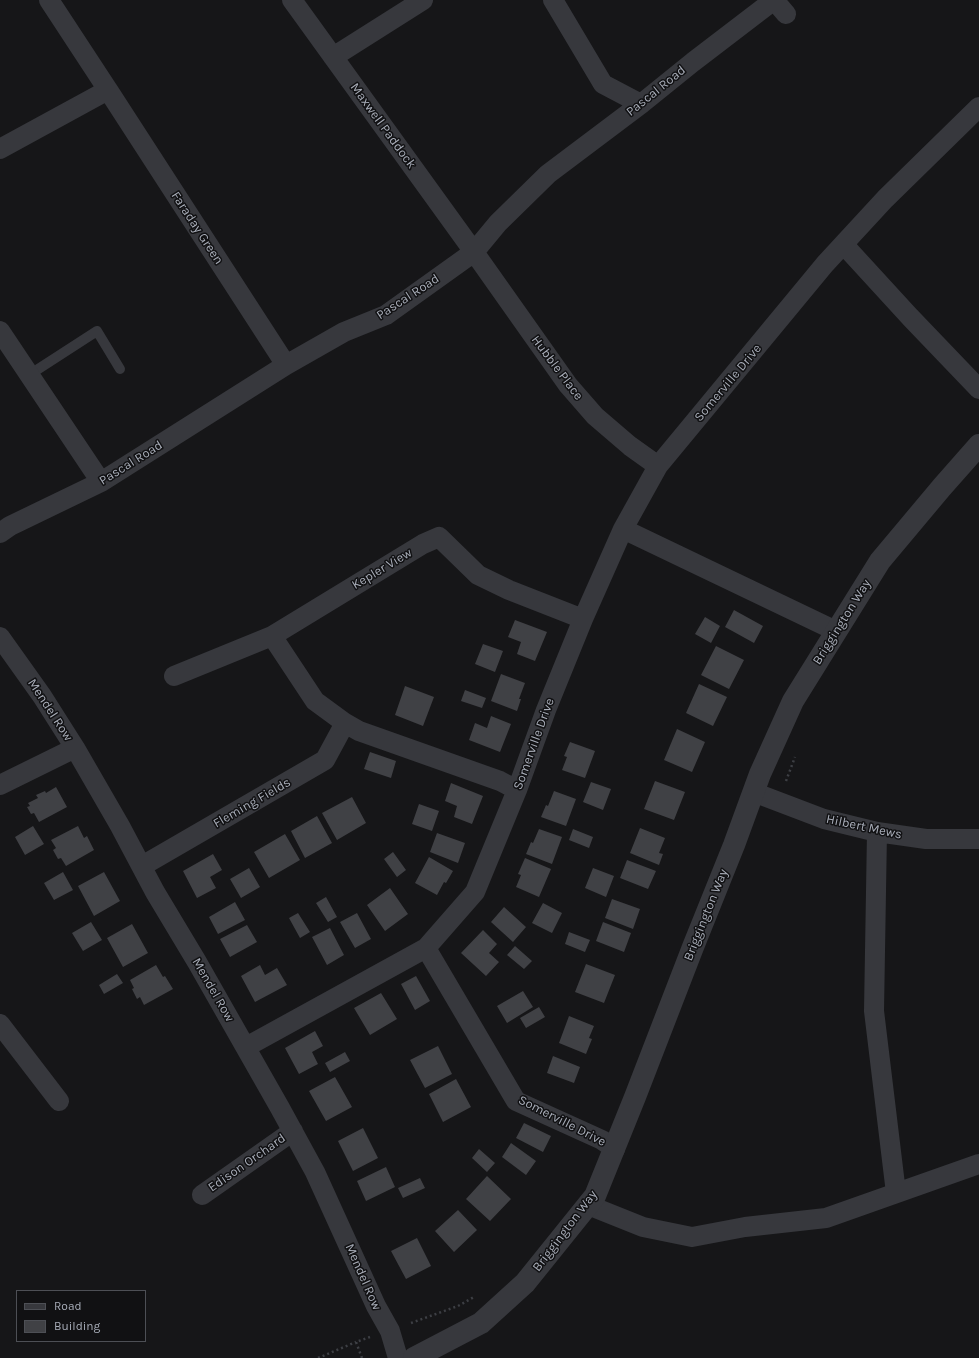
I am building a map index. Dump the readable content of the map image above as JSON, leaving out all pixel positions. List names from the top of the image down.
{
  "streets": {
    "street": [
      "Pascal Road",
      "Maxwell Paddock",
      "Faraday Green",
      "Hubble Place",
      "Somerville Drive",
      "Kepler View",
      "Briggington Way",
      "Mendel Row",
      "Fleming Fields",
      "Hilbert Mews",
      "Edison Orchard"
    ]
  },
  "crossings": [
    ["Pascal Road", "Maxwell Paddock"],
    ["Pascal Road", "Faraday Green"],
    ["Pascal Road", "Hubble Place"],
    ["Maxwell Paddock", "Hubble Place"],
    ["Hubble Place", "Somerville Drive"],
    ["Somerville Drive", "Kepler View"],
    ["Somerville Drive", "Briggington Way"],
    ["Somerville Drive", "Mendel Row"],
    ["Briggington Way", "Hilbert Mews"],
    ["Mendel Row", "Fleming Fields"],
    ["Mendel Row", "Edison Orchard"]
  ],
  "legend": ["Road", "Building"]
}
